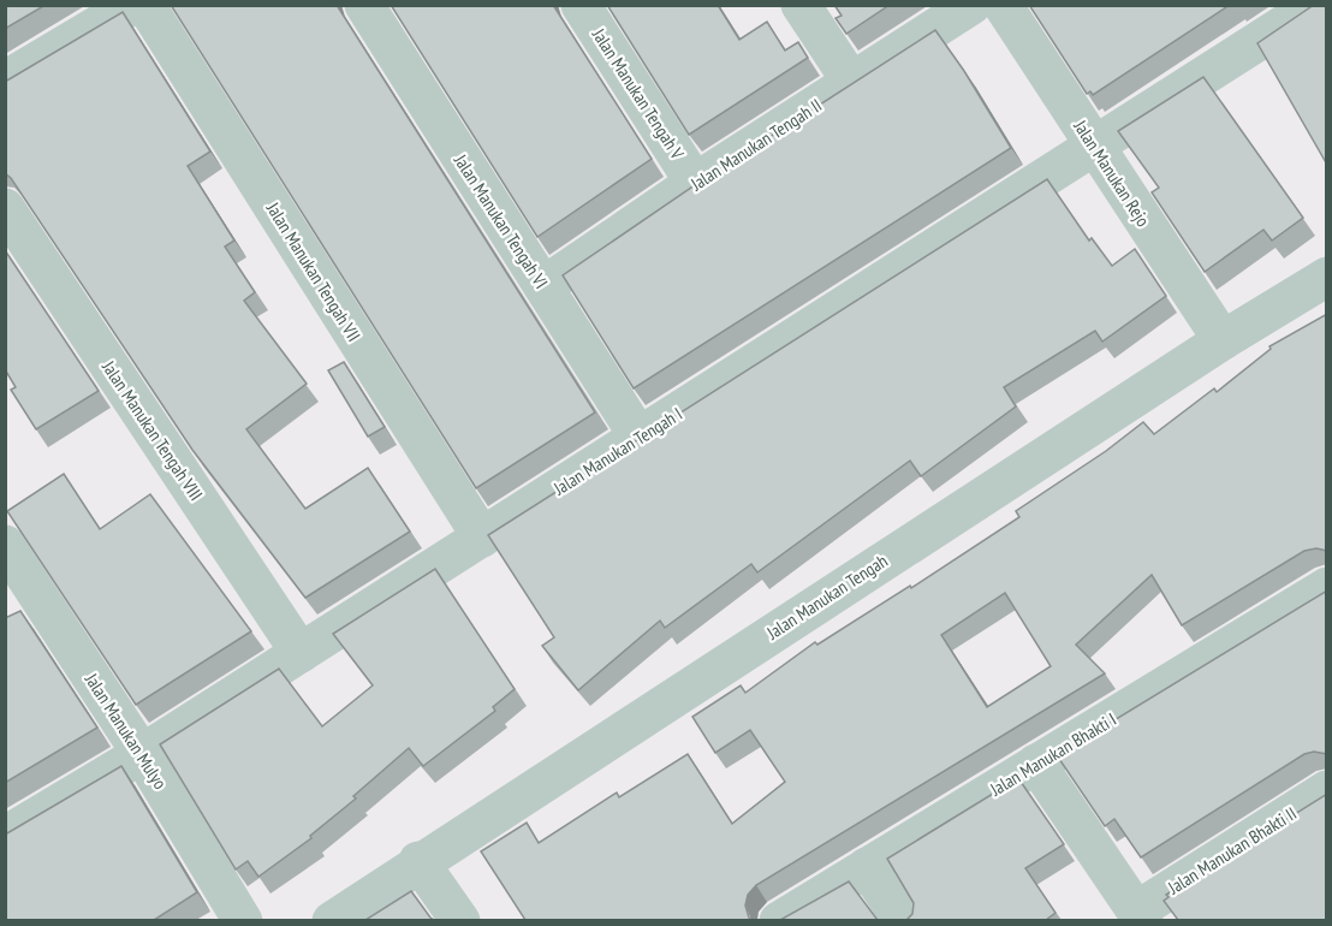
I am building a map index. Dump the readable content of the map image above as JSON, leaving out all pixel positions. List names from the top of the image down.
{
  "streets": {
    "street": [
      "Jalan Manukan Tengah V",
      "Jalan Manukan Tengah II",
      "Jalan Manukan Rejo",
      "Jalan Manukan Tengah VI",
      "Jalan Manukan Tengah VII",
      "Jalan Manukan Tengah VIII",
      "Jalan Manukan Tengah I",
      "Jalan Manukan Tengah",
      "Jalan Manukan Mulyo",
      "Jalan Manukan Bhakti I",
      "Jalan Manukan Bhakti II"
    ]
  },
  "crossings": [
    ["Jalan Manukan Tengah V", "Jalan Manukan Tengah II"],
    ["Jalan Manukan Tengah II", "Jalan Manukan Tengah VI"],
    ["Jalan Manukan Rejo", "Jalan Manukan Tengah I"],
    ["Jalan Manukan Rejo", "Jalan Manukan Tengah"],
    ["Jalan Manukan Tengah VI", "Jalan Manukan Tengah I"],
    ["Jalan Manukan Tengah VII", "Jalan Manukan Tengah I"],
    ["Jalan Manukan Tengah VIII", "Jalan Manukan Tengah I"],
    ["Jalan Manukan Tengah I", "Jalan Manukan Mulyo"]
  ]
}
